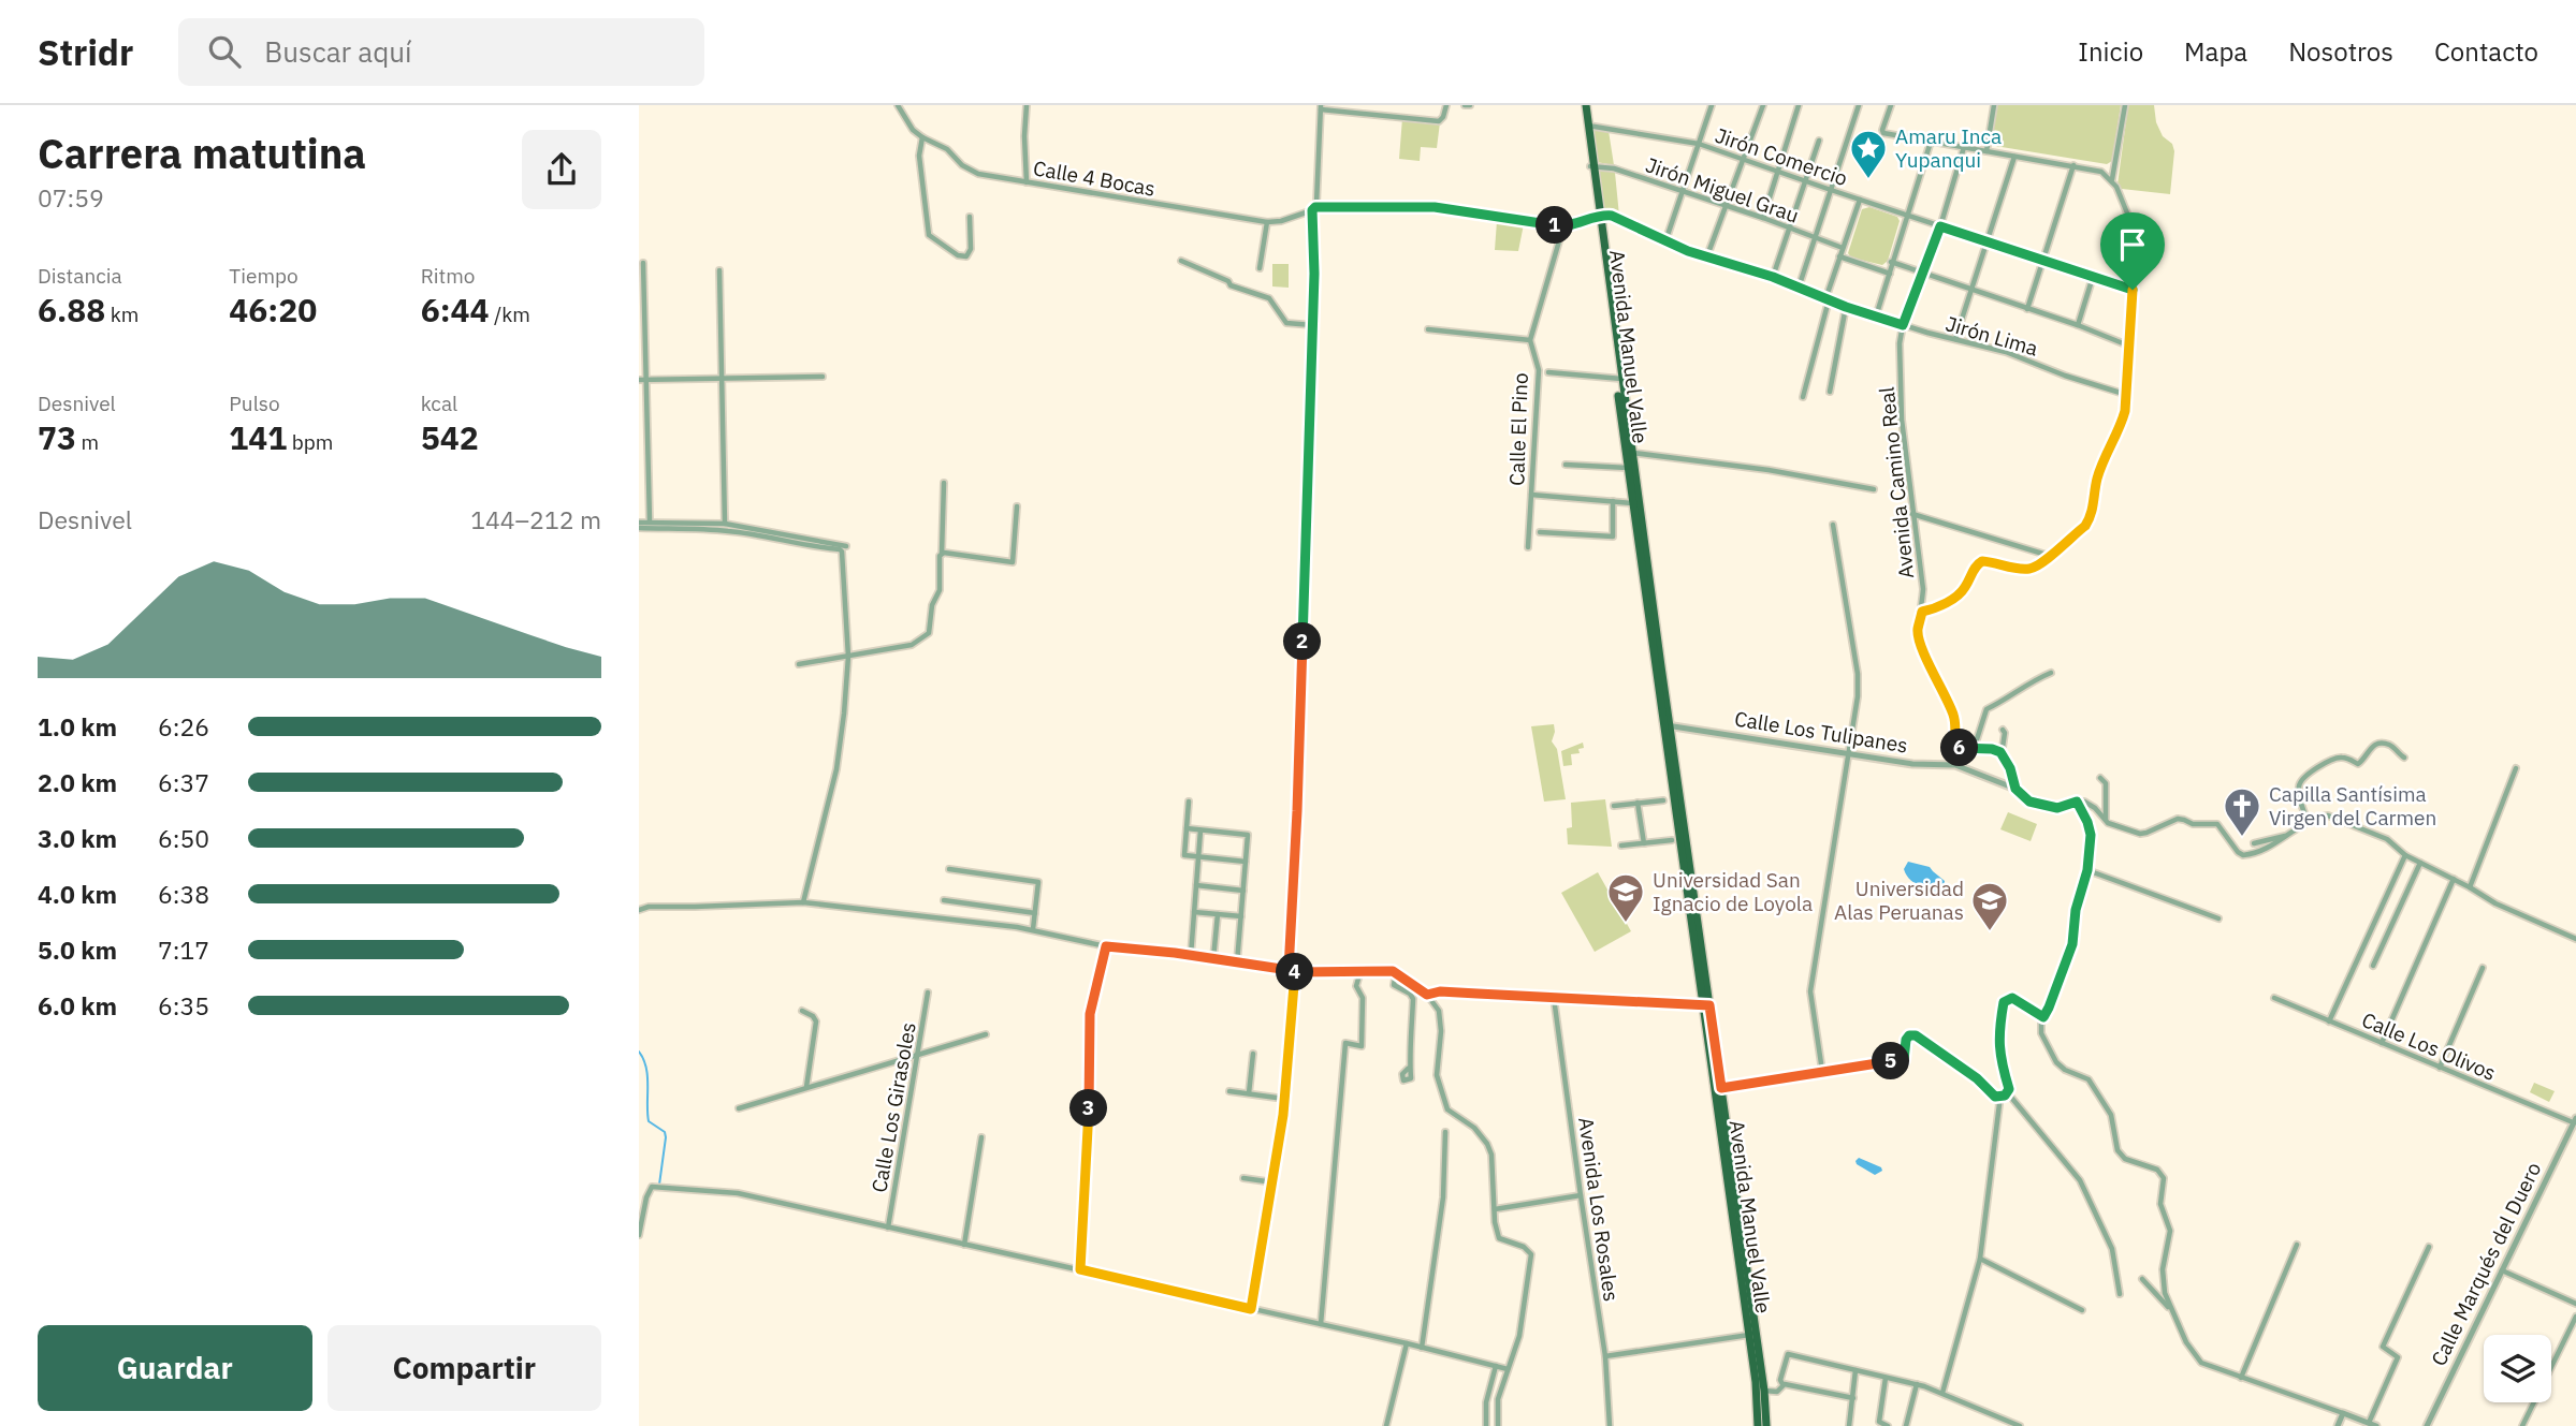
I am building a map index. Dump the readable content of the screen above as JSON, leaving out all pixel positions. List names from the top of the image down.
{
  "streets": {
    "main road": ["Avenida Manuel Valle"],
    "street": [
      "Jirón Comercio",
      "Calle 4 Bocas",
      "Jirón Miguel Grau",
      "Jirón Lima",
      "Calle El Pino",
      "Avenida Camino Real",
      "Calle Los Tulipanes",
      "Calle Los Olivos",
      "Calle Los Girasoles",
      "Avenida Los Rosales",
      "Calle Marqués del Duero"
    ]
  },
  "crossings": [
    ["Jirón Comercio", "Avenida Manuel Valle"],
    ["Jirón Comercio", "Avenida Camino Real"],
    ["Calle 4 Bocas", "Jirón Lima"],
    ["Calle 4 Bocas", "Avenida Manuel Valle"],
    ["Calle 4 Bocas", "Calle El Pino"],
    ["Jirón Miguel Grau", "Avenida Manuel Valle"],
    ["Jirón Lima", "Avenida Manuel Valle"],
    ["Jirón Lima", "Avenida Camino Real"],
    ["Avenida Manuel Valle", "Calle Los Tulipanes"],
    ["Calle Los Olivos", "Calle Marqués del Duero"]
  ],
  "places": {
    "place": ["Amaru Inca Yupanqui"],
    "church": ["Capilla Santísima Virgen del Carmen"],
    "school or university": ["Universidad San Ignacio de Loyola", "Universidad Alas Peruanas"]
  },
  "page": {
    "header": "Stridr",
    "search": "Buscar aquí",
    "nav": [
      "Inicio",
      "Mapa",
      "Nosotros",
      "Contacto"
    ],
    "heading": ["Carrera matutina", "07:59"],
    "pins": [
      "1",
      "2",
      "6",
      "4",
      "5",
      "3"
    ],
    "stats": [
      ["Distancia", "6.88 km"],
      ["Tiempo", "46:20"],
      ["Ritmo", "6:44 /km"],
      ["Desnivel", "73 m"],
      ["Pulso", "141 bpm"],
      ["kcal", "542"]
    ],
    "chart": ["Desnivel", "144–212 m"],
    "list": [
      {
        "name": "1.0 km",
        "note": "6:26"
      },
      {
        "name": "2.0 km",
        "note": "6:37"
      },
      {
        "name": "3.0 km",
        "note": "6:50"
      },
      {
        "name": "4.0 km",
        "note": "6:38"
      },
      {
        "name": "5.0 km",
        "note": "7:17"
      },
      {
        "name": "6.0 km",
        "note": "6:35"
      }
    ],
    "buttons": ["Guardar", "Compartir"]
  }
}
